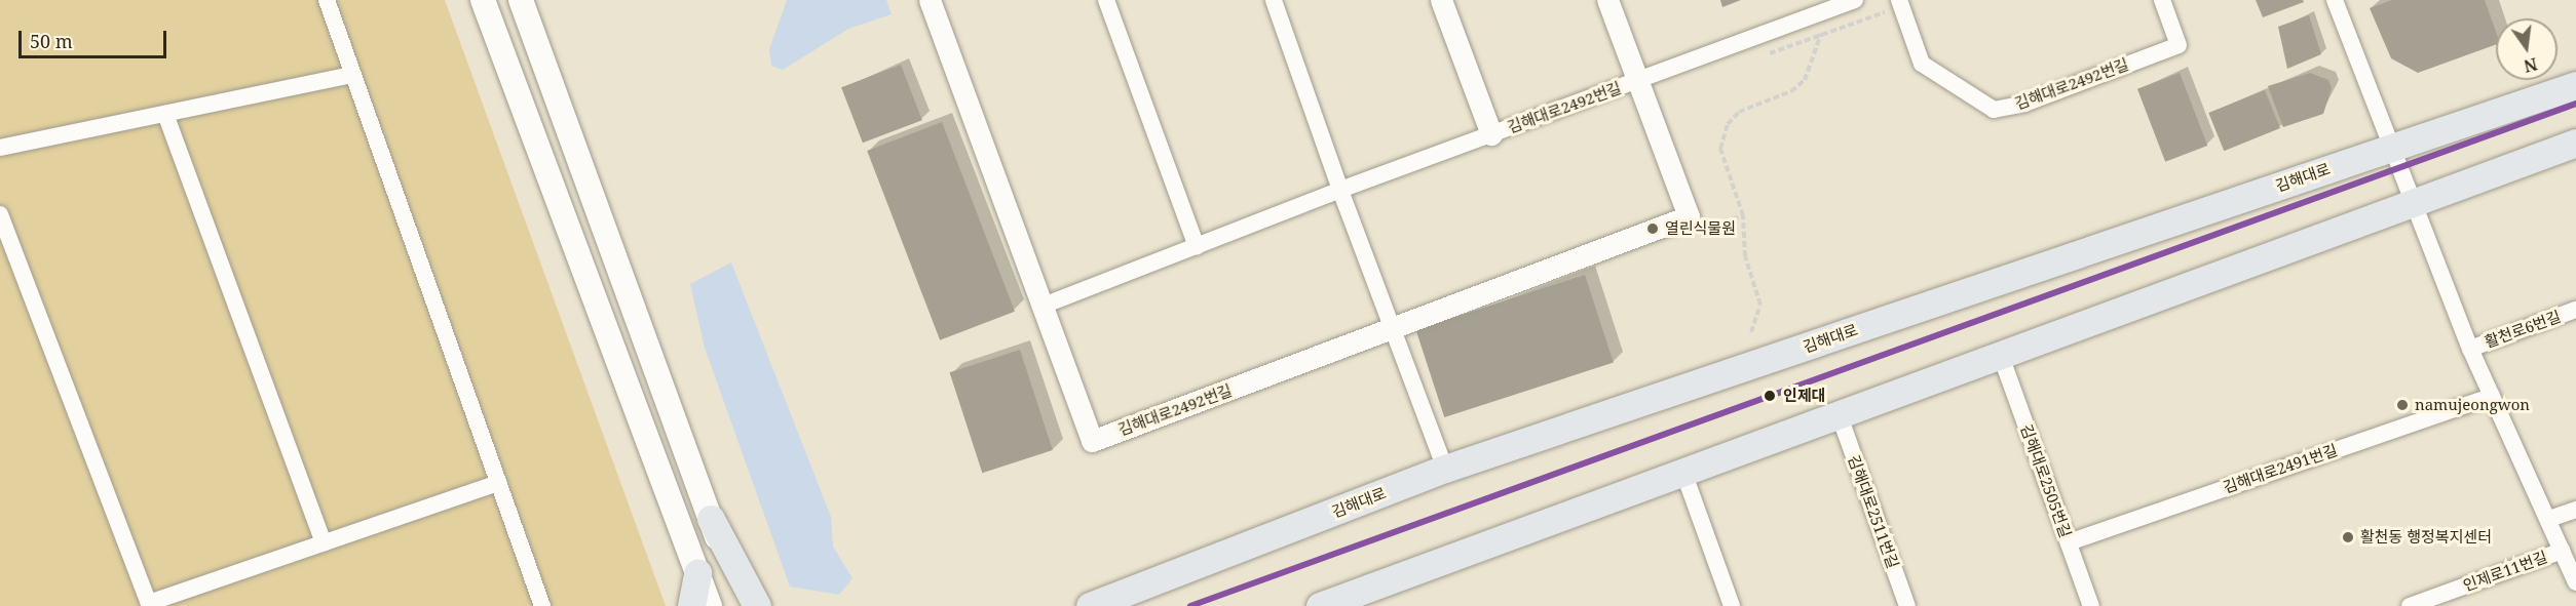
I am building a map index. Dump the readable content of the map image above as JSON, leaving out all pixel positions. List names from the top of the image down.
{
  "streets": {
    "main road": ["김해대로"],
    "street": [
      "김해대로2492번길",
      "활천로6번길",
      "김해대로2491번길",
      "김해대로2505번길",
      "김해대로2511번길",
      "인제로11번길"
    ]
  },
  "crossings": [
    ["김해대로2491번길", "김해대로2505번길"]
  ],
  "places": [
    "열린식물원",
    "인제대",
    "namujeongwon",
    "활천동 행정복지센터"
  ],
  "scale_bar": "50 m",
  "north": "bottom"
}
